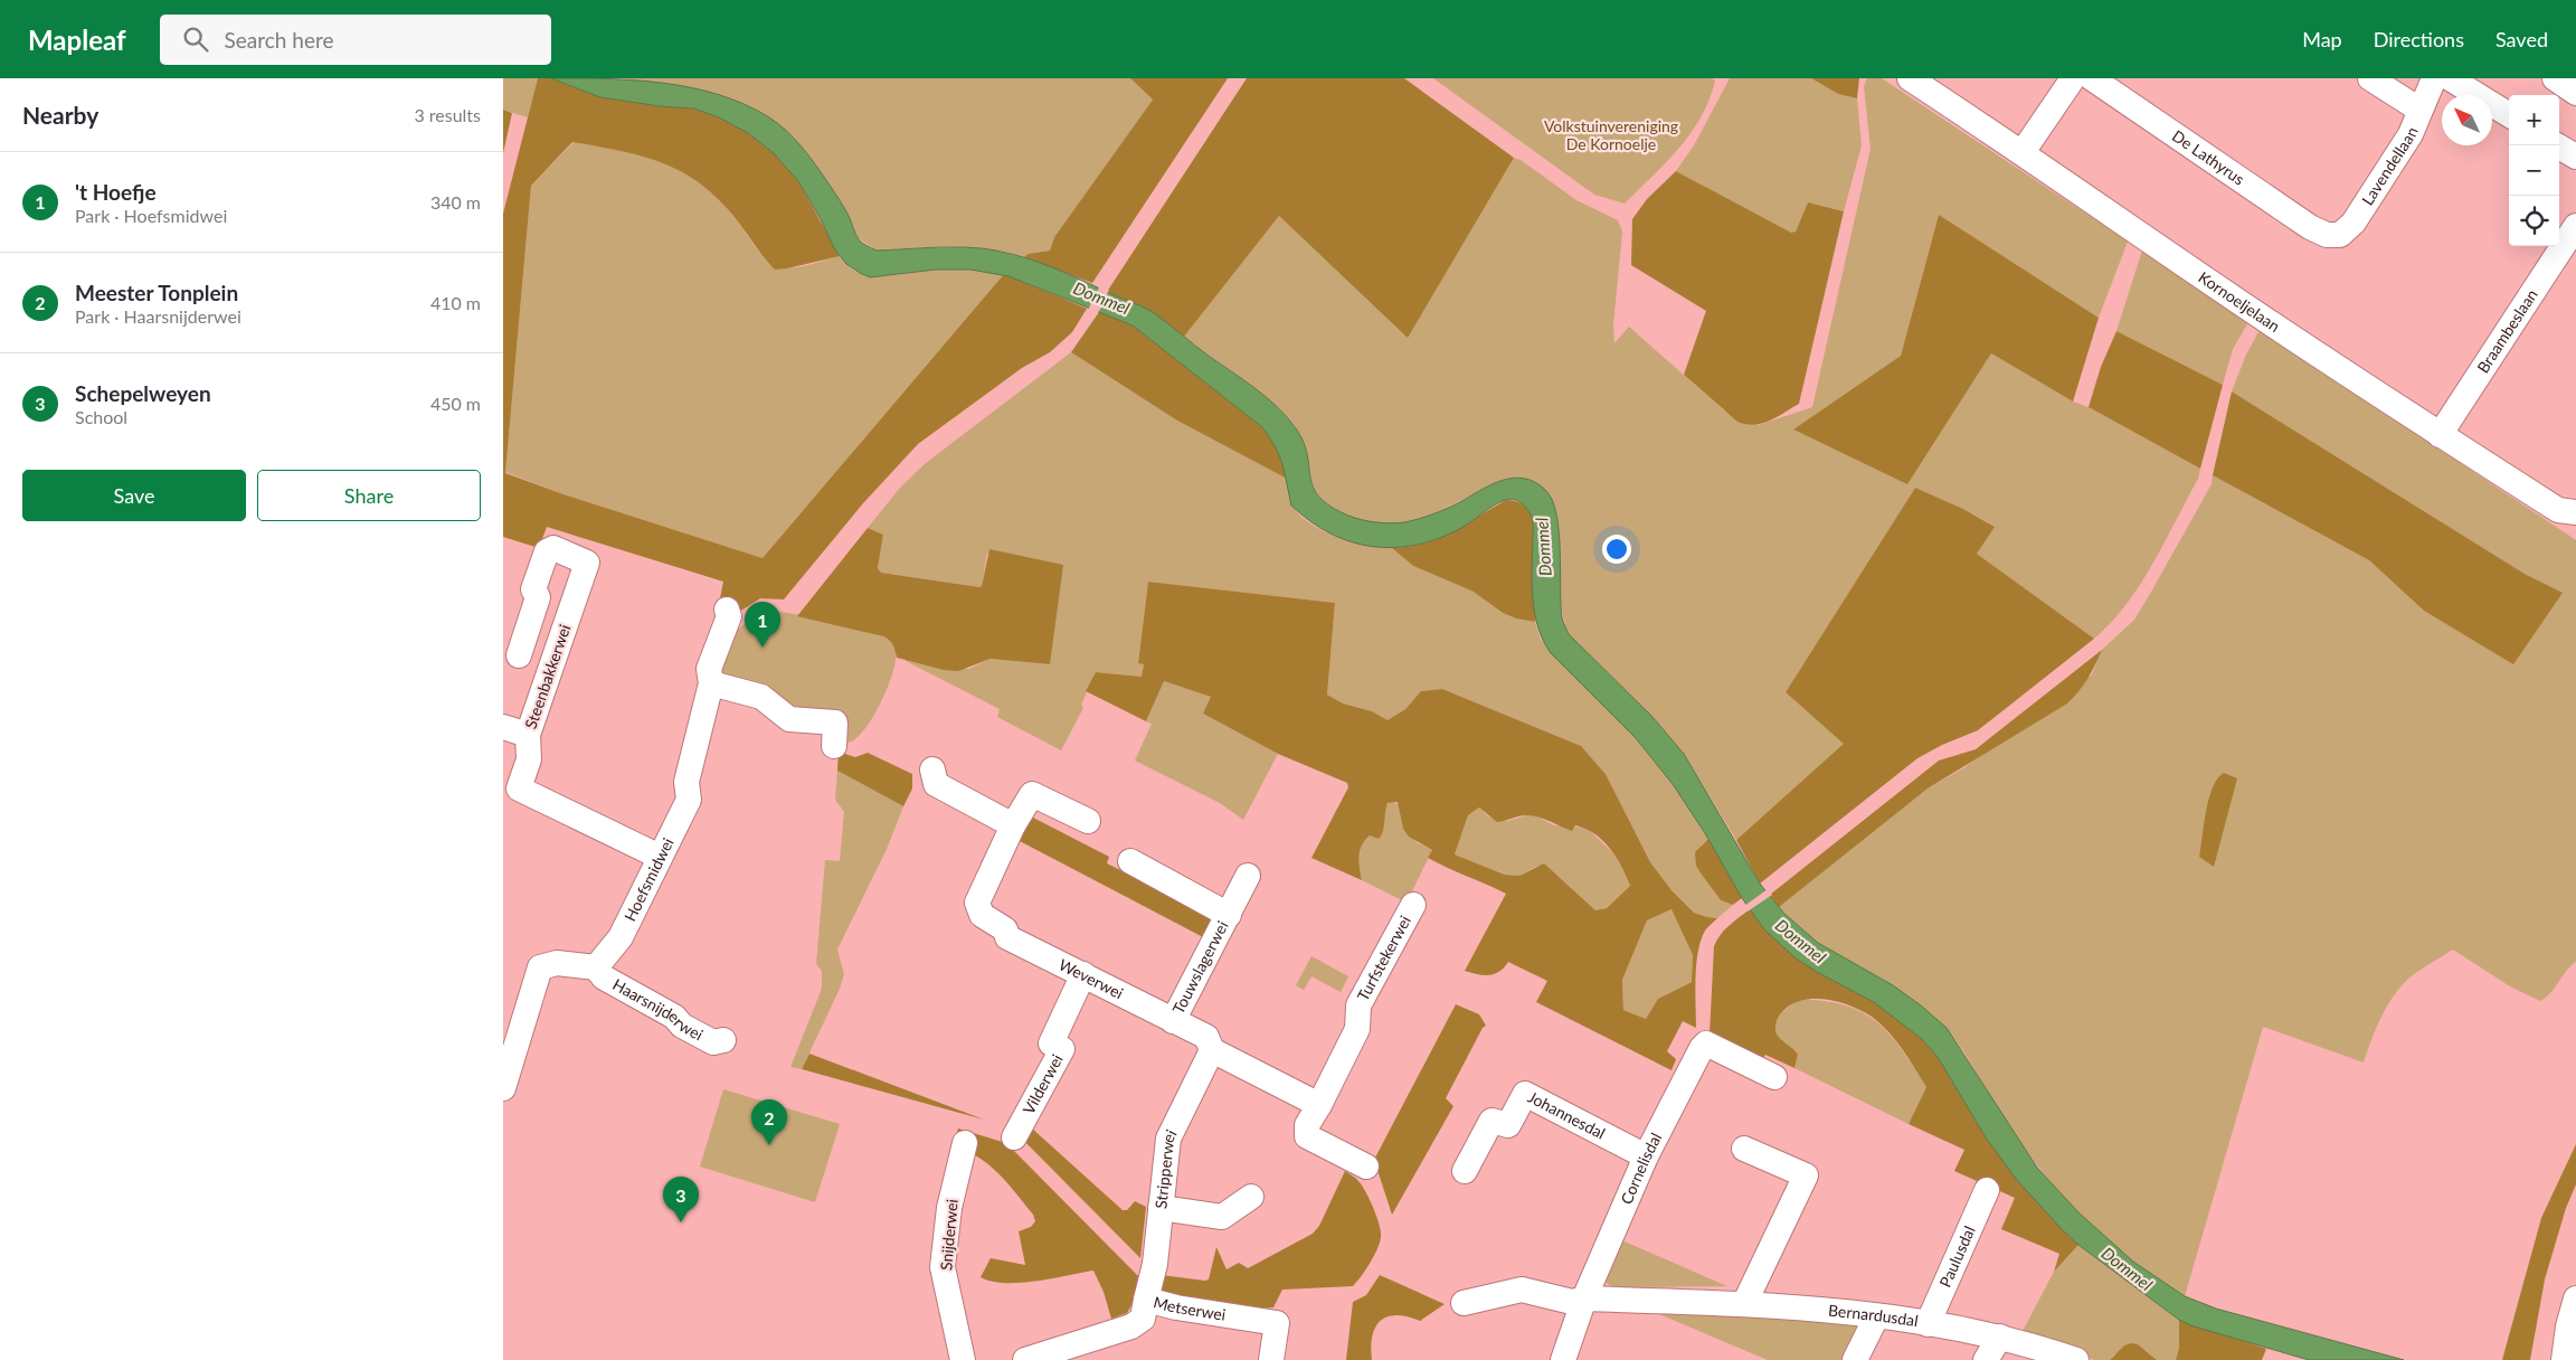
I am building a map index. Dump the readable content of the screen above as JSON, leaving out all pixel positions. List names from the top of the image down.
{
  "streets": {
    "street": [
      "De Lathyrus",
      "Lavendellaan",
      "Kornoeljelaan",
      "Braambeslaan",
      "Steenbakkerwei",
      "Hoefsmidwei",
      "Turfstekerwei",
      "Touwslagerwei",
      "Weverwei",
      "Haarsnijderwei",
      "Vilderwei",
      "Johannesdal",
      "Cornelisdal",
      "Stripperwei",
      "Snijderwei",
      "Paulusdal",
      "Metserwei",
      "Bernardusdal"
    ]
  },
  "crossings": [
    ["De Lathyrus", "Lavendellaan"],
    ["Kornoeljelaan", "Braambeslaan"],
    ["Steenbakkerwei", "Hoefsmidwei"],
    ["Hoefsmidwei", "Haarsnijderwei"],
    ["Touwslagerwei", "Weverwei"],
    ["Weverwei", "Vilderwei"],
    ["Weverwei", "Stripperwei"],
    ["Johannesdal", "Cornelisdal"],
    ["Cornelisdal", "Bernardusdal"],
    ["Stripperwei", "Metserwei"],
    ["Paulusdal", "Bernardusdal"]
  ],
  "water": ["Dommel"],
  "parks": ["Volkstuinvereniging De Kornoelje"],
  "north": "top left",
  "page": {
    "header": "Mapleaf",
    "search": "Search here",
    "nav": ["Map", "Directions", "Saved"],
    "heading": ["Nearby", "3 results"],
    "map_buttons": ["+", "−"],
    "list": [
      {
        "mark": "1",
        "name": "'t Hoefje",
        "note": "Park · Hoefsmidwei",
        "value": "340 m"
      },
      {
        "mark": "2",
        "name": "Meester Tonplein",
        "note": "Park · Haarsnijderwei",
        "value": "410 m"
      },
      {
        "mark": "3",
        "name": "Schepelweyen",
        "note": "School",
        "value": "450 m"
      }
    ],
    "buttons": ["Save", "Share"],
    "pins": ["1", "2", "3"]
  }
}
